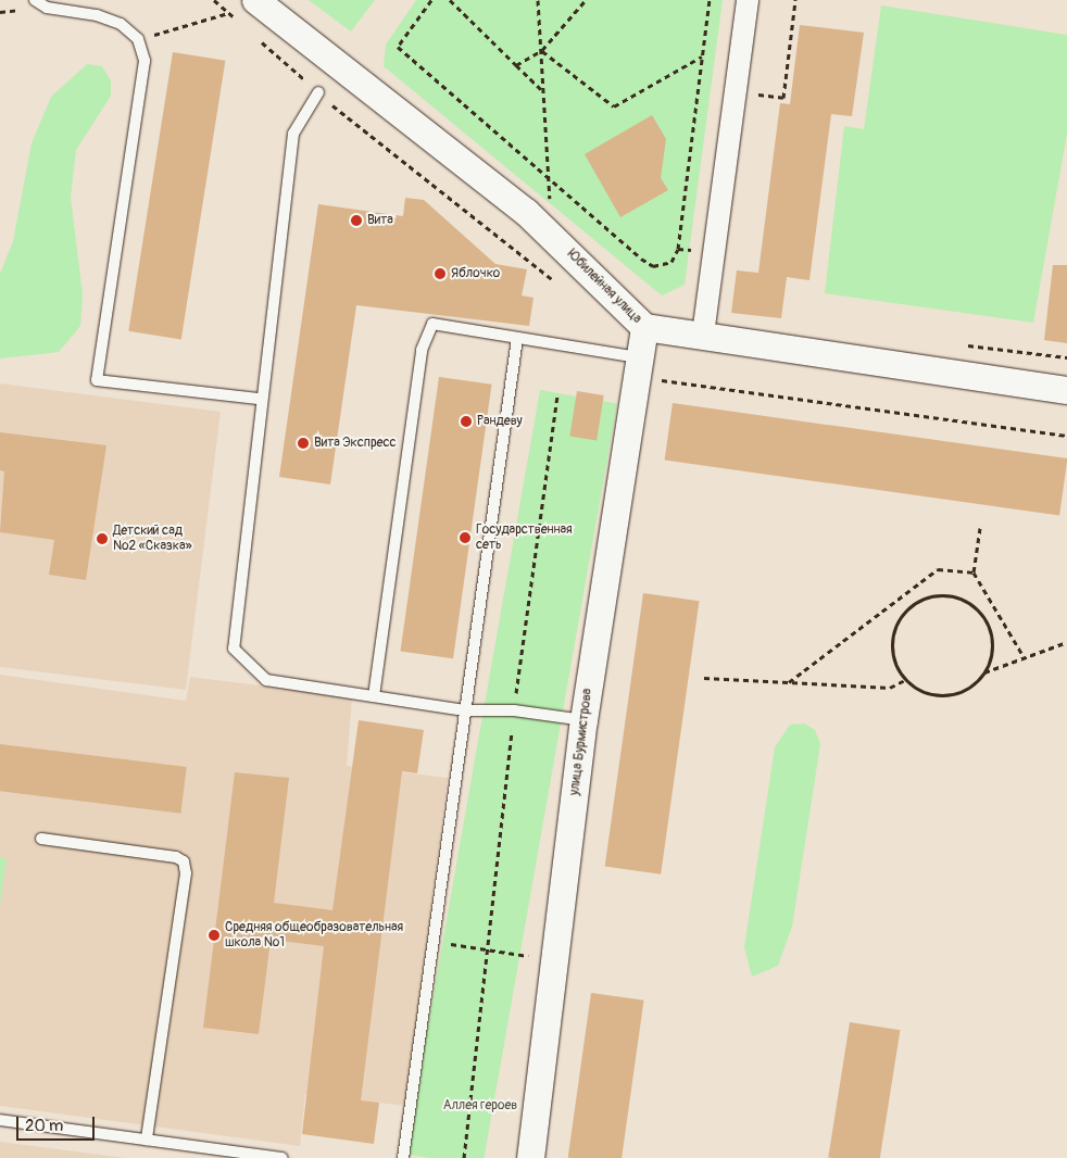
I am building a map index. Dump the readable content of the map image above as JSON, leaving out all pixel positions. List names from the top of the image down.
{
  "streets": {
    "street": ["Юбилейная улица", "улица Бурмистрова"]
  },
  "crossings": [
    ["Юбилейная улица", "улица Бурмистрова"]
  ],
  "parks": ["Аллея героев"],
  "places": [
    "Вита",
    "Яблочко",
    "Рандеву",
    "Вита Экспресс",
    "Государственная сеть",
    "Детский сад №2 «Сказка»",
    "Средняя общеобразовательная школа №1"
  ],
  "scale_bar": "20 m"
}
